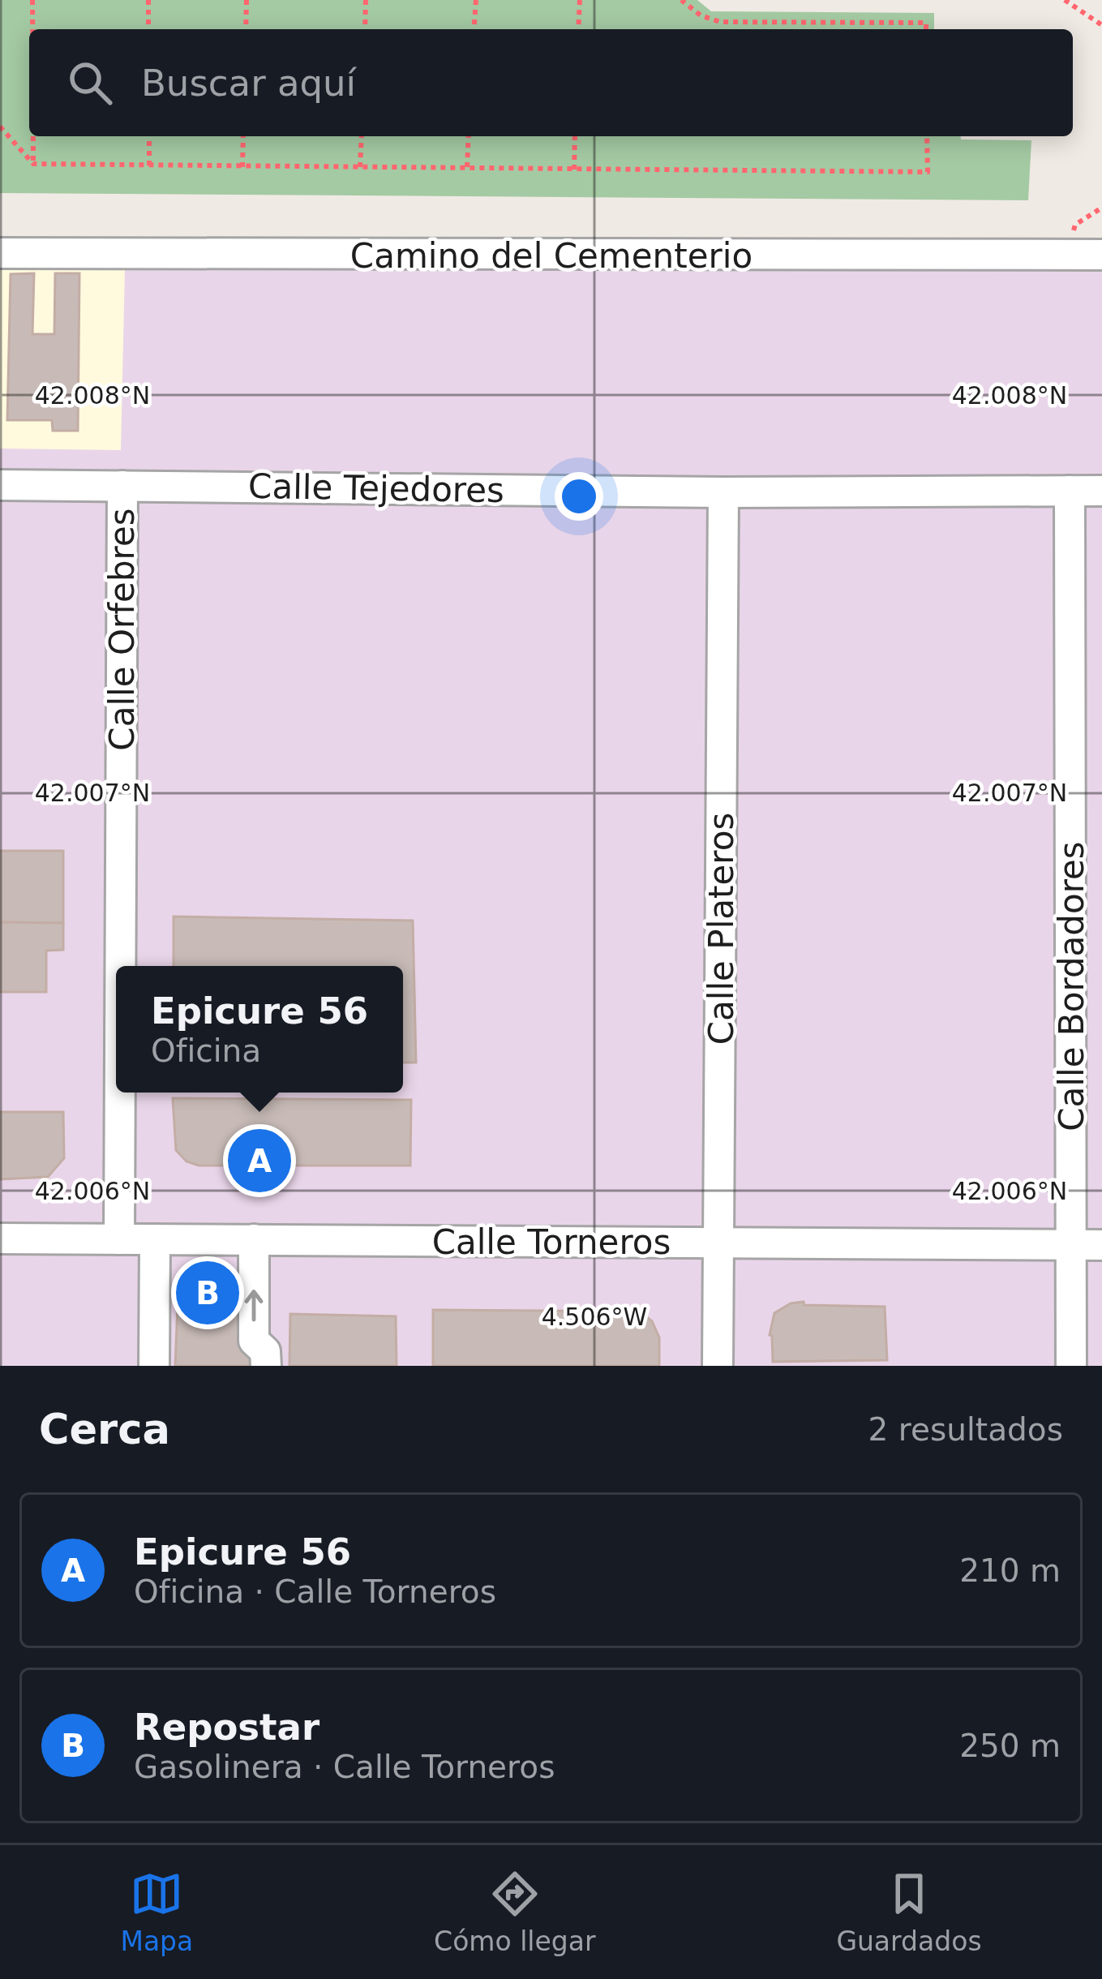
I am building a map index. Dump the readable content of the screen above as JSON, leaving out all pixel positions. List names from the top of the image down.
{
  "streets": {
    "street": [
      "Camino del Cementerio",
      "Calle Tejedores",
      "Calle Orfebres",
      "Calle Plateros",
      "Calle Bordadores",
      "Calle Torneros"
    ]
  },
  "crossings": [
    ["Calle Tejedores", "Calle Orfebres"],
    ["Calle Tejedores", "Calle Plateros"],
    ["Calle Tejedores", "Calle Bordadores"],
    ["Calle Orfebres", "Calle Torneros"],
    ["Calle Plateros", "Calle Torneros"],
    ["Calle Bordadores", "Calle Torneros"]
  ],
  "page": {
    "search": "Buscar aquí",
    "popup": ["Epicure 56", "Oficina"],
    "pins": ["A", "B"],
    "heading": ["Cerca", "2 resultados"],
    "list": [
      {
        "mark": "A",
        "name": "Epicure 56",
        "note": "Oficina · Calle Torneros",
        "value": "210 m"
      },
      {
        "mark": "B",
        "name": "Repostar",
        "note": "Gasolinera · Calle Torneros",
        "value": "250 m"
      }
    ],
    "nav": ["Mapa", "Cómo llegar", "Guardados"]
  },
  "coordinates": [
    "42.008°N",
    "42.007°N",
    "42.006°N",
    "4.506°W"
  ]
}
